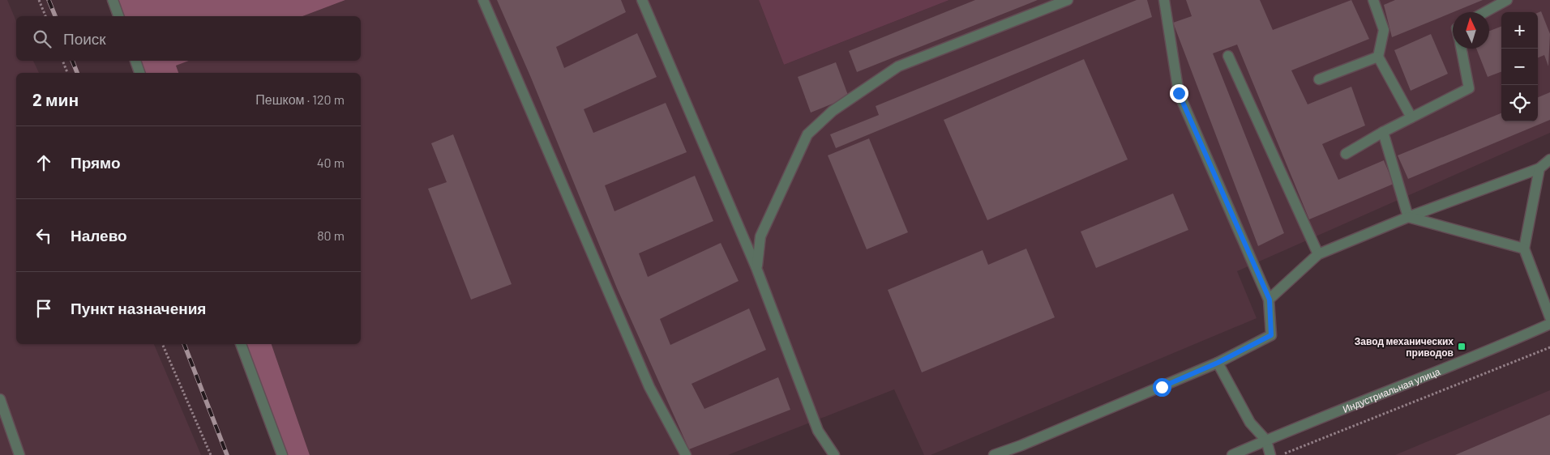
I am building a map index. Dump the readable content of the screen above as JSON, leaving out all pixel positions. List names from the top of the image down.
{
  "streets": {
    "street": ["Индустриальная улица"]
  },
  "places": {
    "transit": ["Завод механических приводов"]
  },
  "north": "top",
  "page": {
    "map_buttons": ["+", "−"],
    "search": "Поиск",
    "heading": ["2 мин", "Пешком · 120 m"],
    "list": [
      ["Прямо", "40 m"],
      ["Налево", "80 m"],
      "Пункт назначения"
    ]
  }
}
